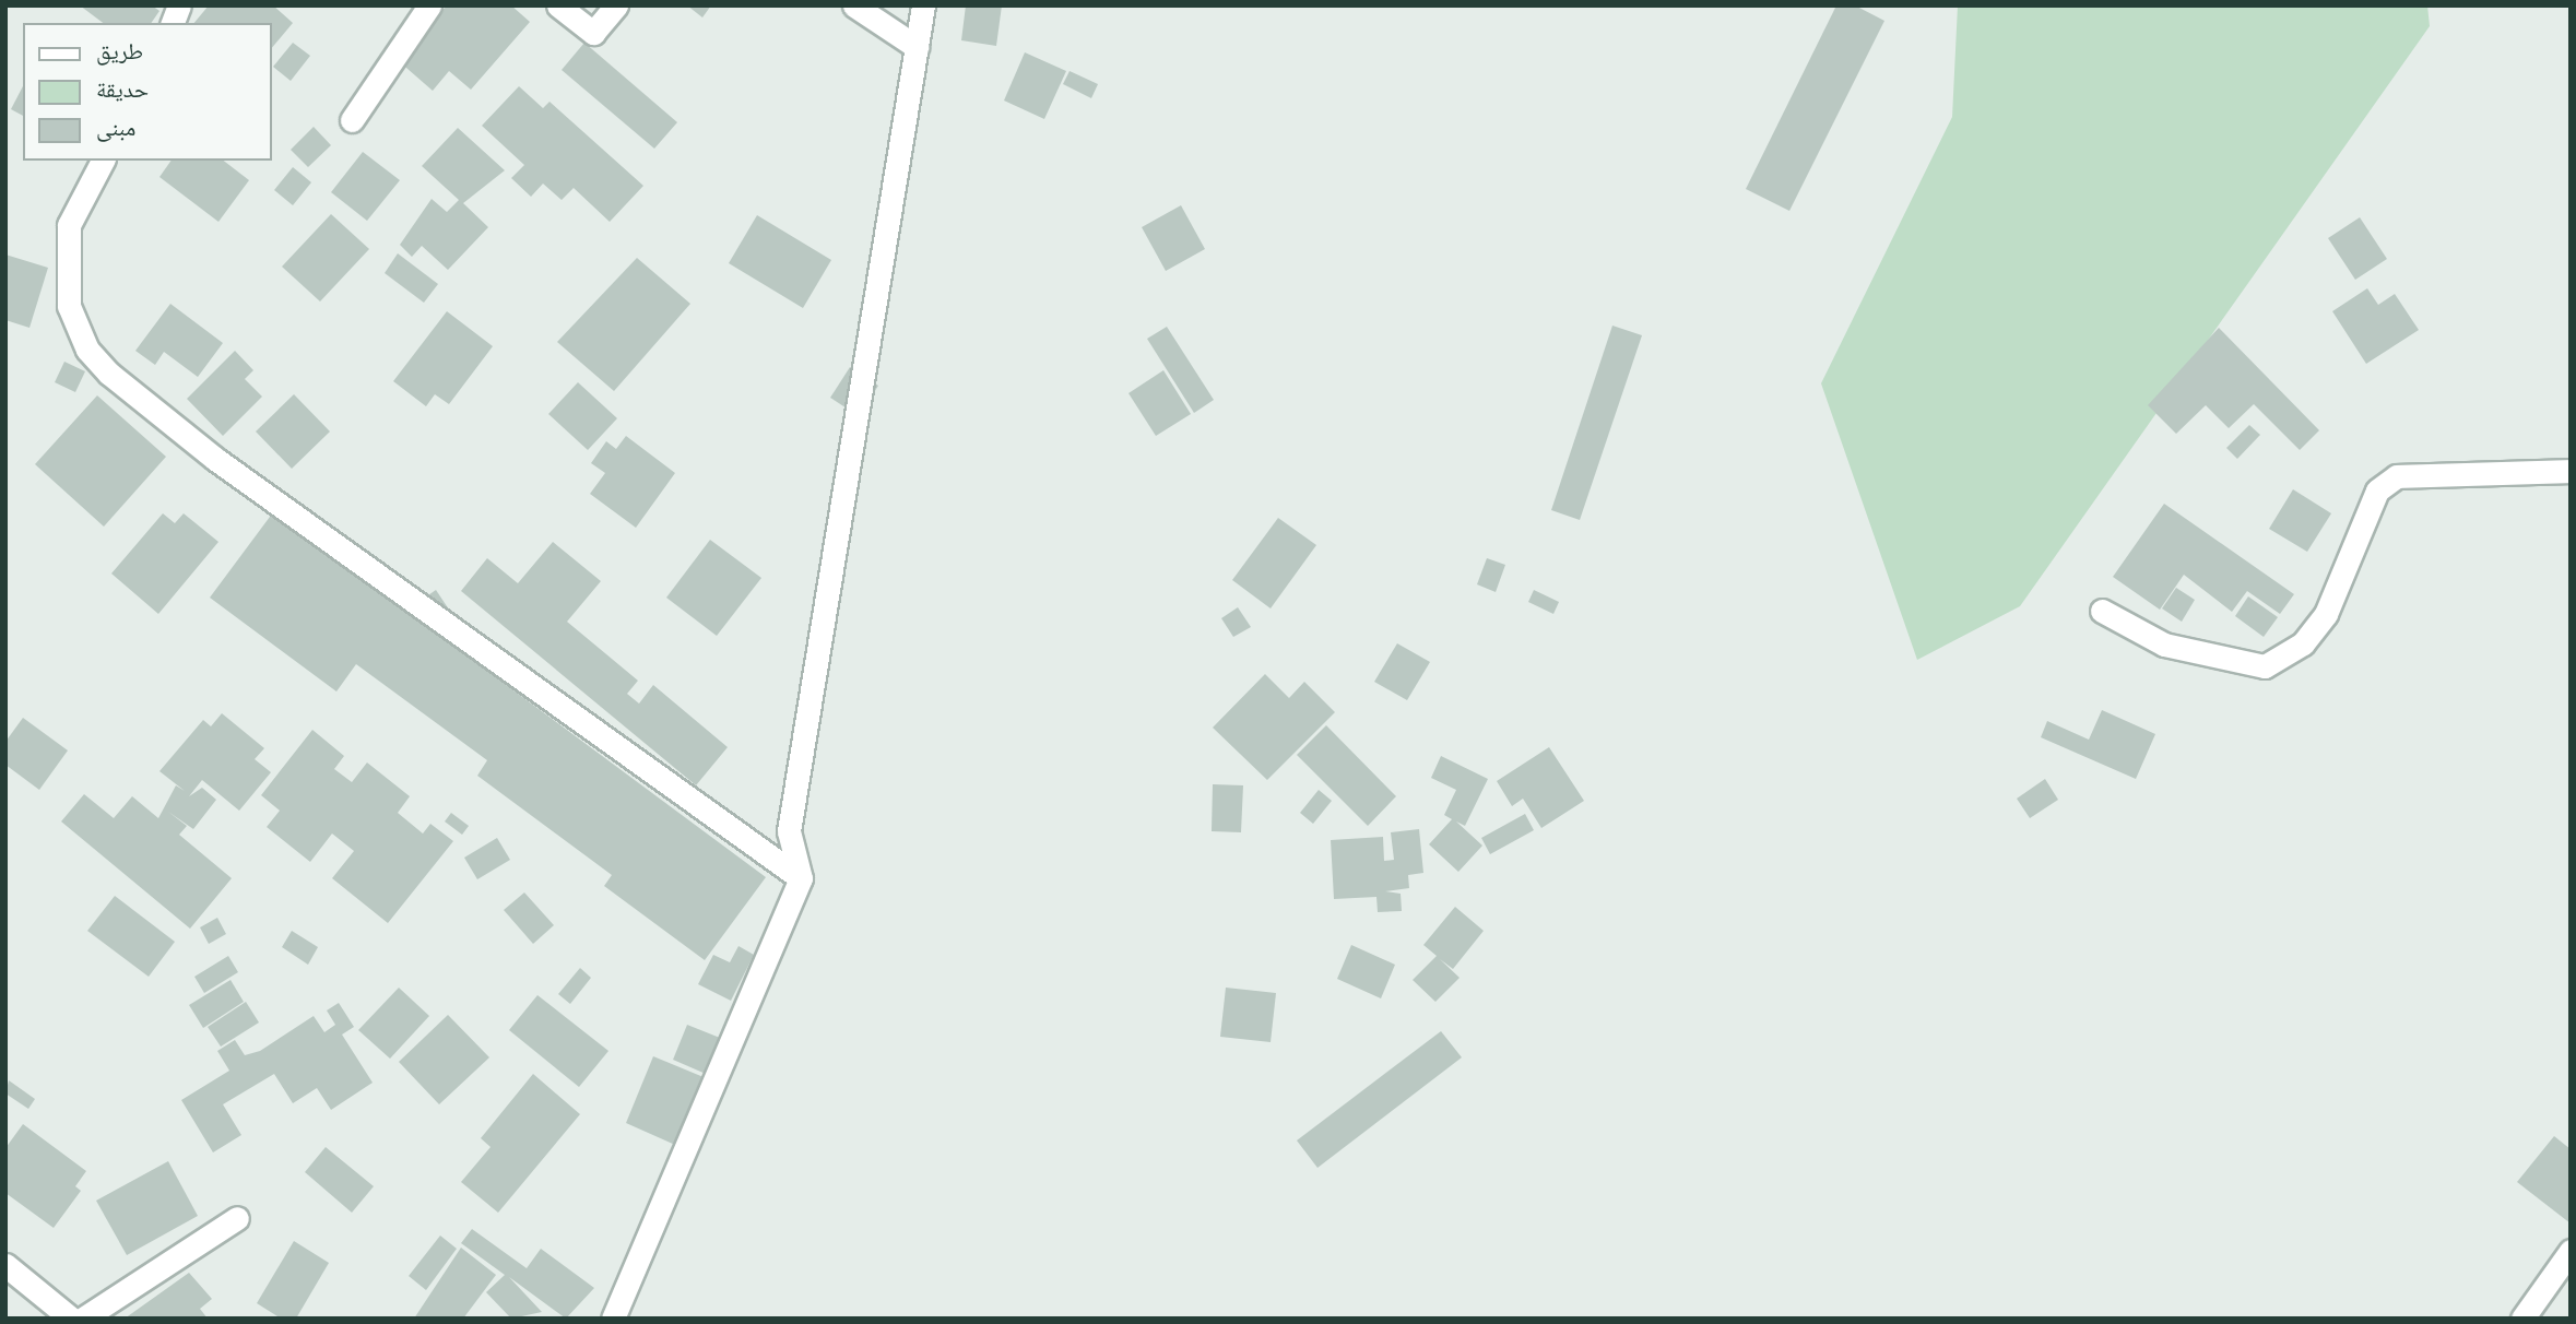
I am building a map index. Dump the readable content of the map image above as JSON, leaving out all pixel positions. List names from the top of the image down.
{
  "legend": ["طريق", "حديقة", "مبنى"]
}
